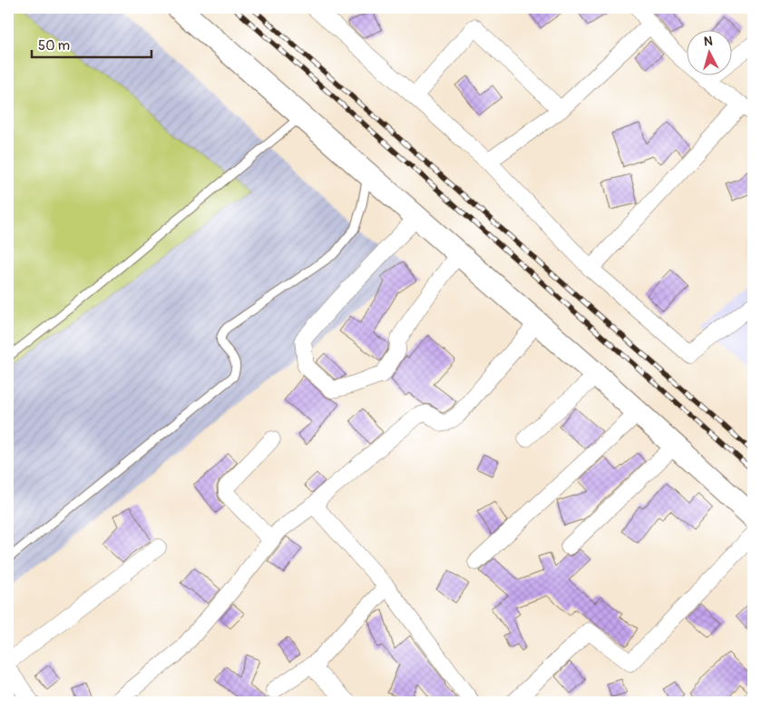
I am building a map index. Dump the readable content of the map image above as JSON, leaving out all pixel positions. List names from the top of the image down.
{
  "scale_bar": "50 m",
  "north": "top"
}
